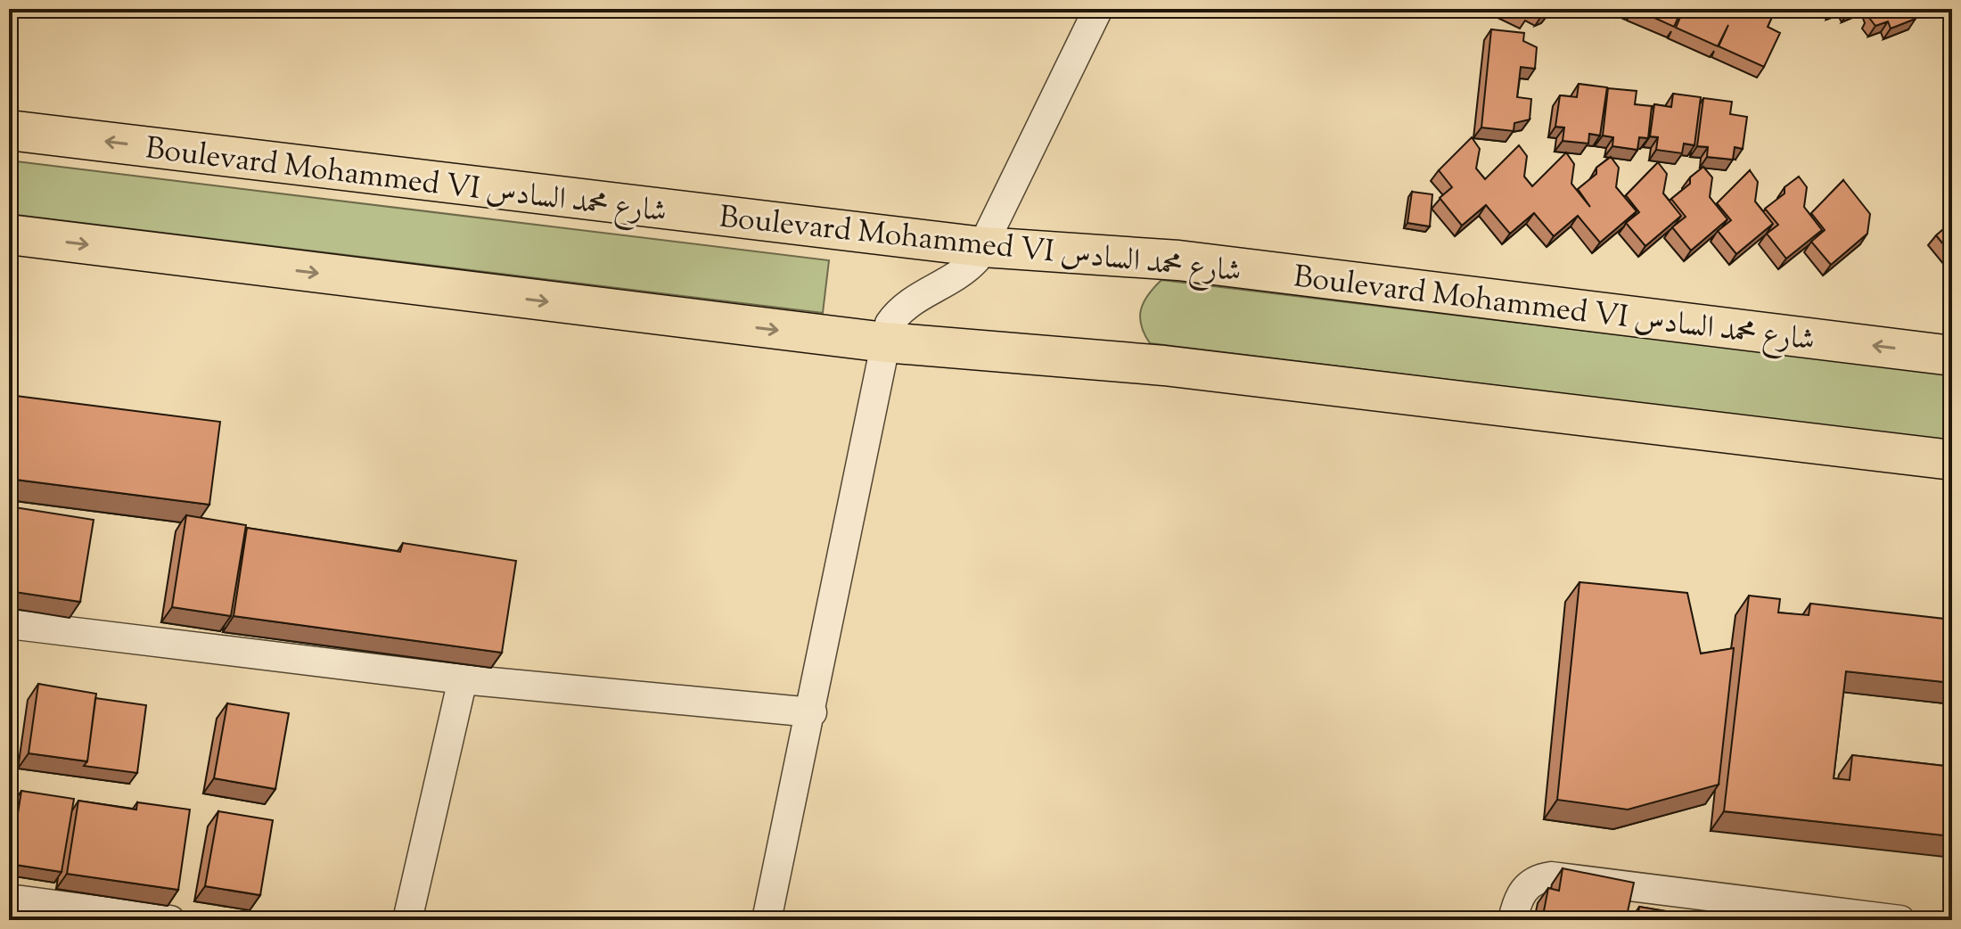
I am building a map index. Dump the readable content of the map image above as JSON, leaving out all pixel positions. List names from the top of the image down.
{
  "streets": {
    "main road": ["Boulevard Mohammed VI شارع محمد السادس"]
  }
}
